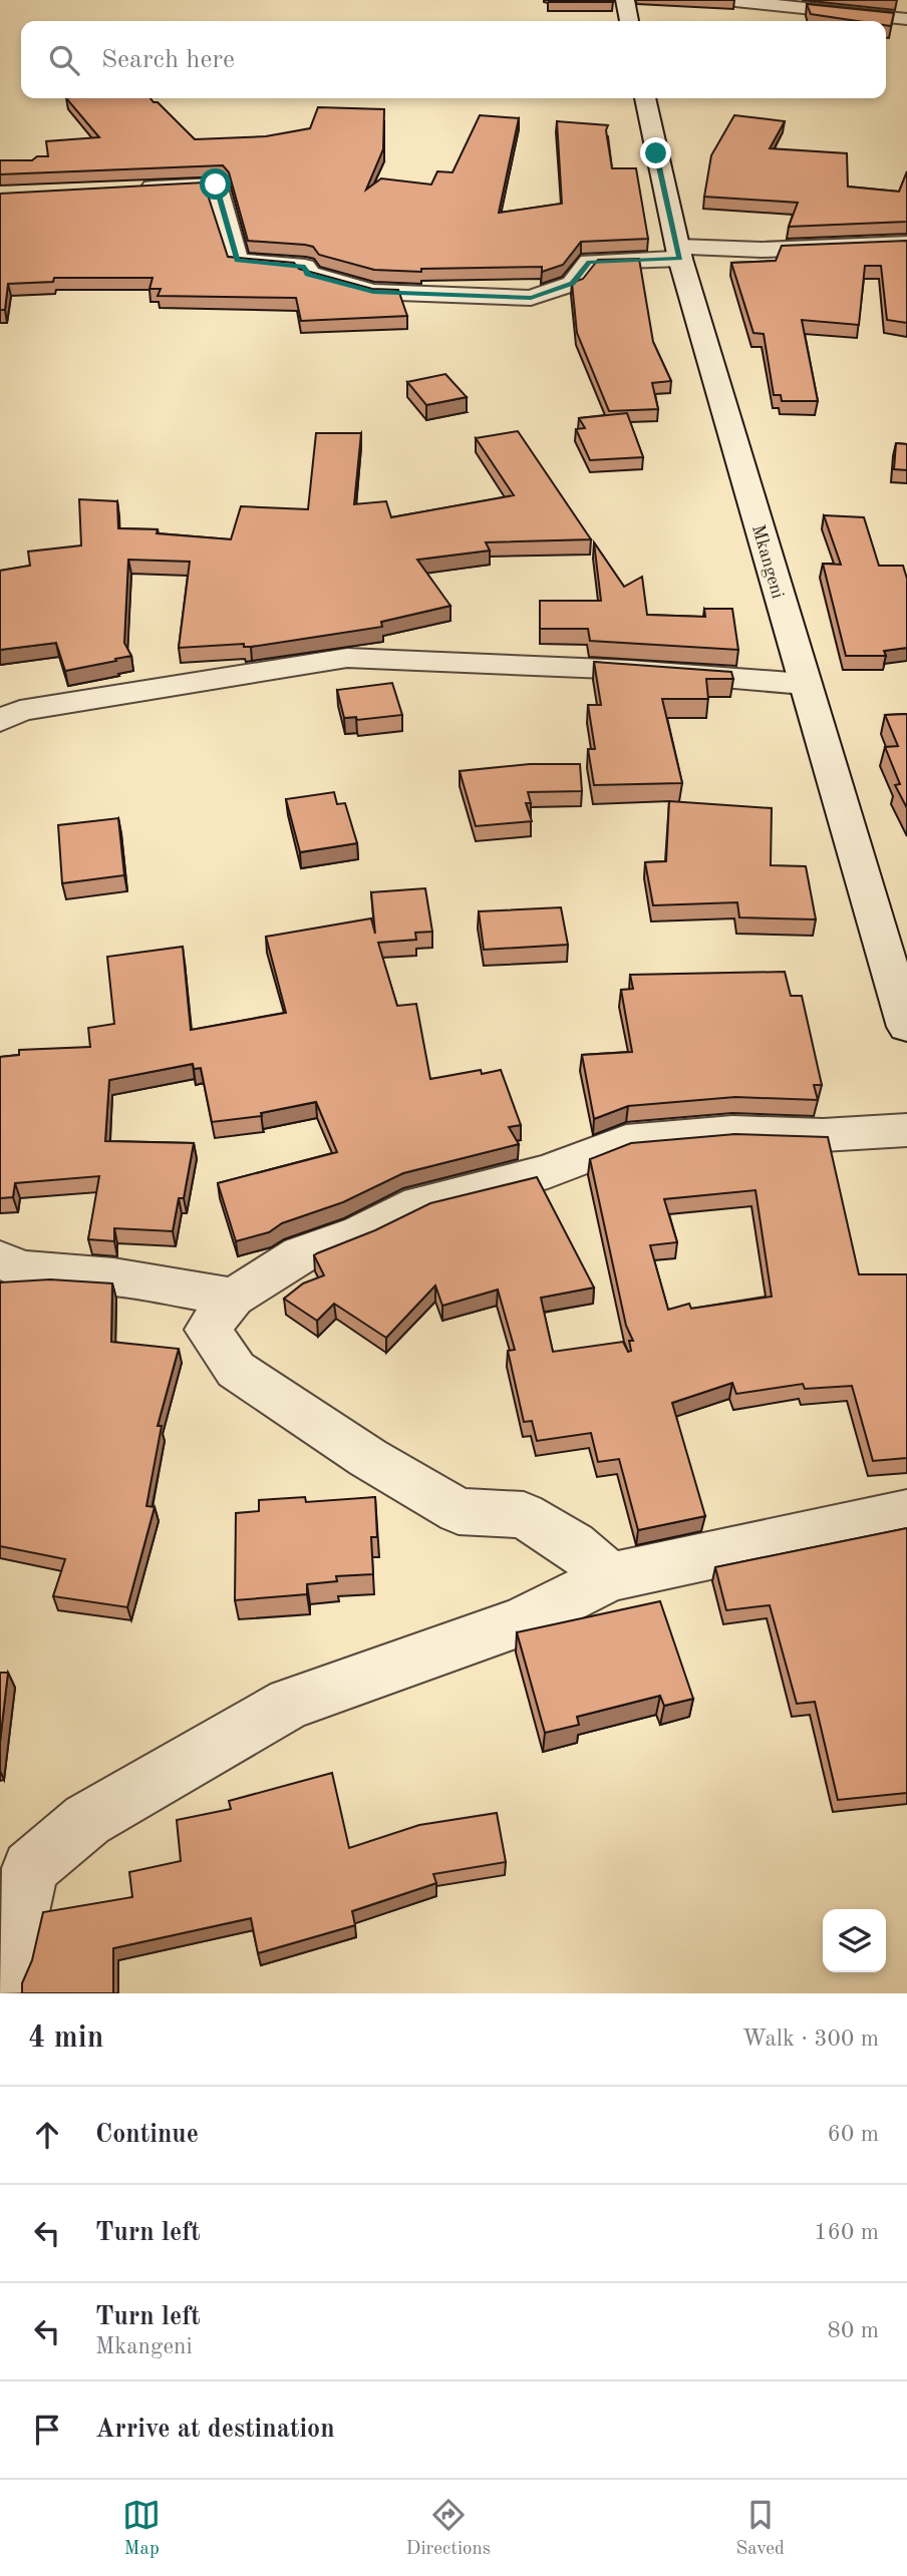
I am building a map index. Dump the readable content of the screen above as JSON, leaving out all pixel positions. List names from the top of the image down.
{
  "streets": {
    "street": ["Mkangeni"]
  },
  "page": {
    "search": "Search here",
    "heading": ["4 min", "Walk · 300 m"],
    "list": [
      ["Continue", "60 m"],
      ["Turn left", "160 m"],
      ["Turn left", "Mkangeni", "80 m"],
      "Arrive at destination"
    ],
    "nav": ["Map", "Directions", "Saved"]
  }
}
